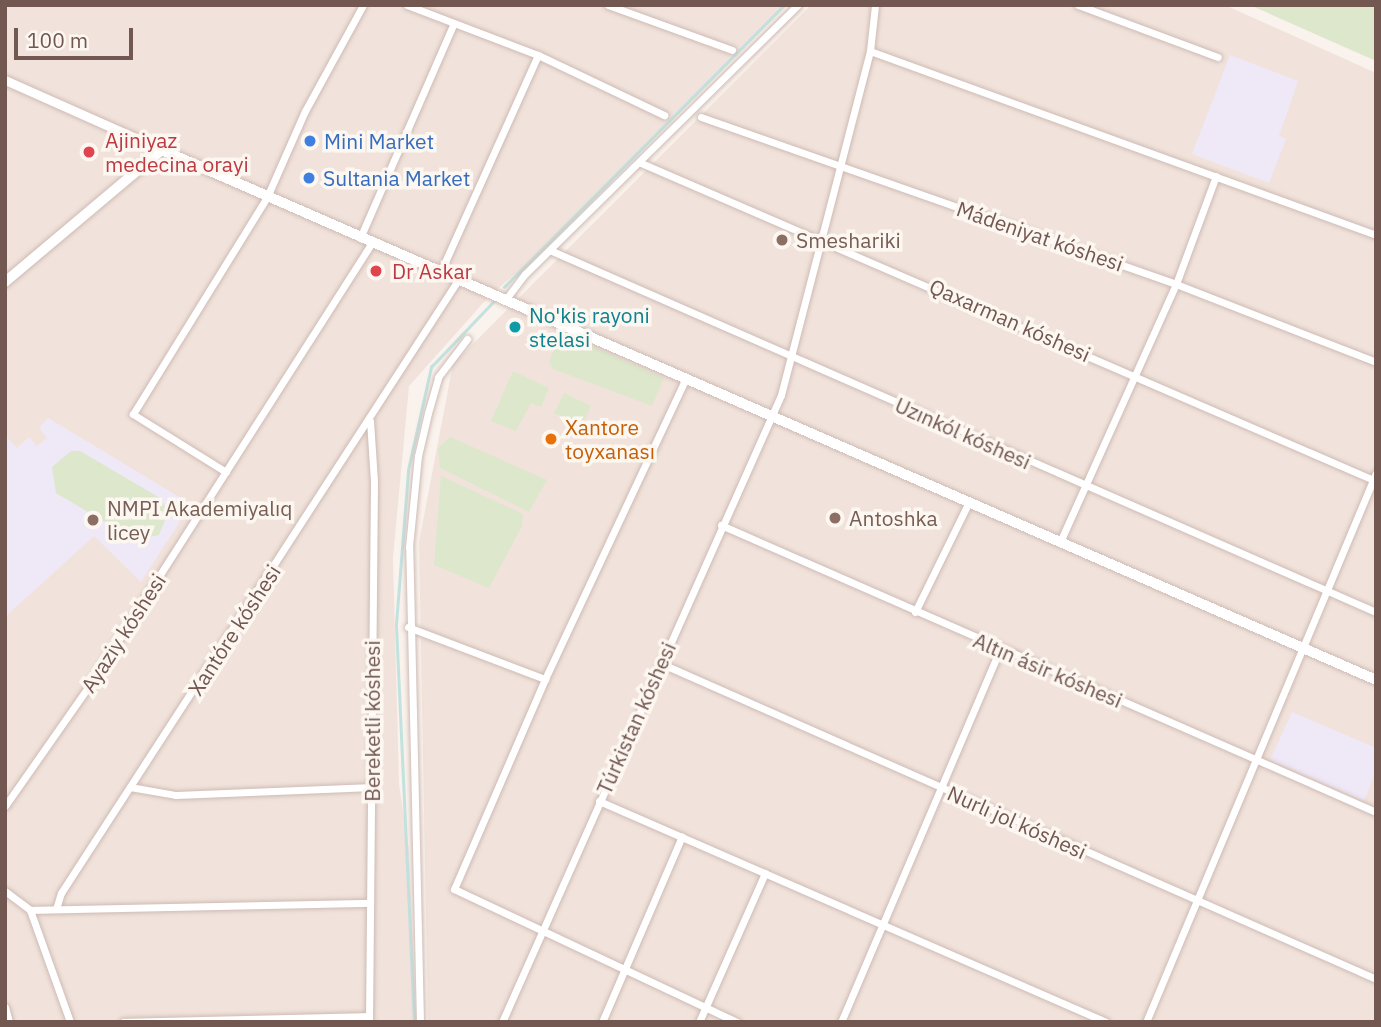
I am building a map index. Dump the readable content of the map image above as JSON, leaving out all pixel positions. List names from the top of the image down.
{
  "streets": {
    "street": [
      "Mádeniyat kóshesi",
      "Qaxarman kóshesi",
      "Uzınkól kóshesi",
      "Xantóre kóshesi",
      "Ayaziy kóshesi",
      "Altın ásir kóshesi",
      "Túrkistan kóshesi",
      "Bereketli kóshesi",
      "Nurlı jol kóshesi"
    ]
  },
  "crossings": [
    ["Mádeniyat kóshesi", "Túrkistan kóshesi"],
    ["Qaxarman kóshesi", "Túrkistan kóshesi"],
    ["Uzınkól kóshesi", "Túrkistan kóshesi"],
    ["Xantóre kóshesi", "Bereketli kóshesi"],
    ["Altın ásir kóshesi", "Túrkistan kóshesi"],
    ["Túrkistan kóshesi", "Nurlı jol kóshesi"]
  ],
  "places": [
    "Mini Market",
    "Ajiniyaz medecina orayi",
    "Sultania Market",
    "Smeshariki",
    "Dr Askar",
    "No'kis rayoni stelasi",
    "Xantore toyxanası",
    "Antoshka",
    "NMPI Akademiyalıq licey"
  ],
  "scale_bar": "100 m"
}
